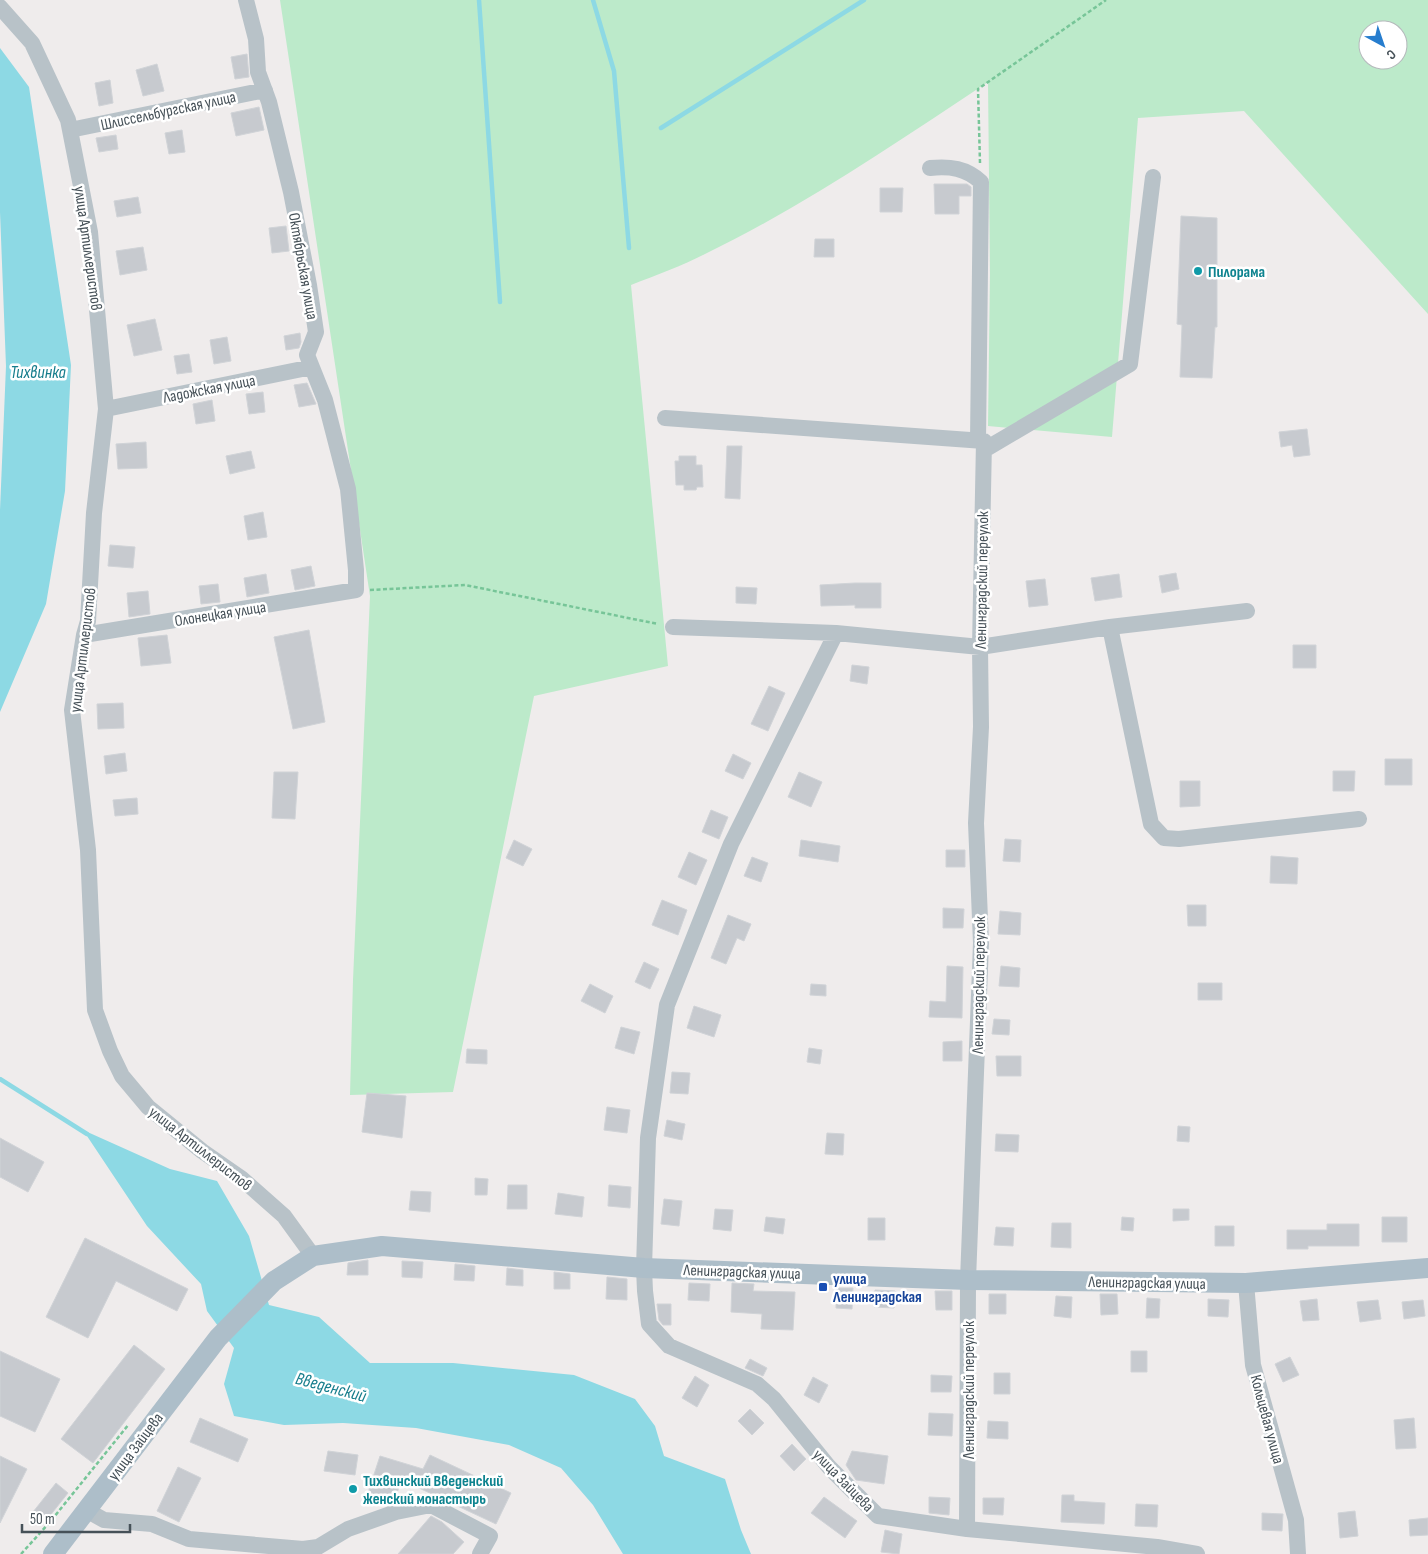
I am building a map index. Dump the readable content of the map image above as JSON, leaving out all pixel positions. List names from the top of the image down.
{
  "streets": {
    "main road": ["Ленинградская улица", "улица Зайцева"],
    "street": [
      "Шлиссельбургская улица",
      "улица Артиллеристов",
      "Октябрьская улица",
      "Ладожская улица",
      "Ленинградский переулок",
      "Олонецкая улица",
      "Кольцевая улица"
    ]
  },
  "crossings": [
    ["Шлиссельбургская улица", "улица Артиллеристов"],
    ["Шлиссельбургская улица", "Октябрьская улица"],
    ["улица Артиллеристов", "Ладожская улица"],
    ["улица Артиллеристов", "Олонецкая улица"],
    ["улица Артиллеристов", "Ленинградская улица"],
    ["Октябрьская улица", "Ладожская улица"],
    ["Октябрьская улица", "Олонецкая улица"],
    ["Ленинградский переулок", "Ленинградская улица"],
    ["Ленинградский переулок", "улица Зайцева"],
    ["Ленинградская улица", "Кольцевая улица"],
    ["Ленинградская улица", "улица Зайцева"]
  ],
  "water": ["Тихвинка", "Введенский"],
  "places": {
    "other": ["Пилорама", "Тихвинский Введенский женский монастырь"],
    "transit": ["улица Ленинградская"]
  },
  "scale_bar": "50 m",
  "north": "bottom right"
}
